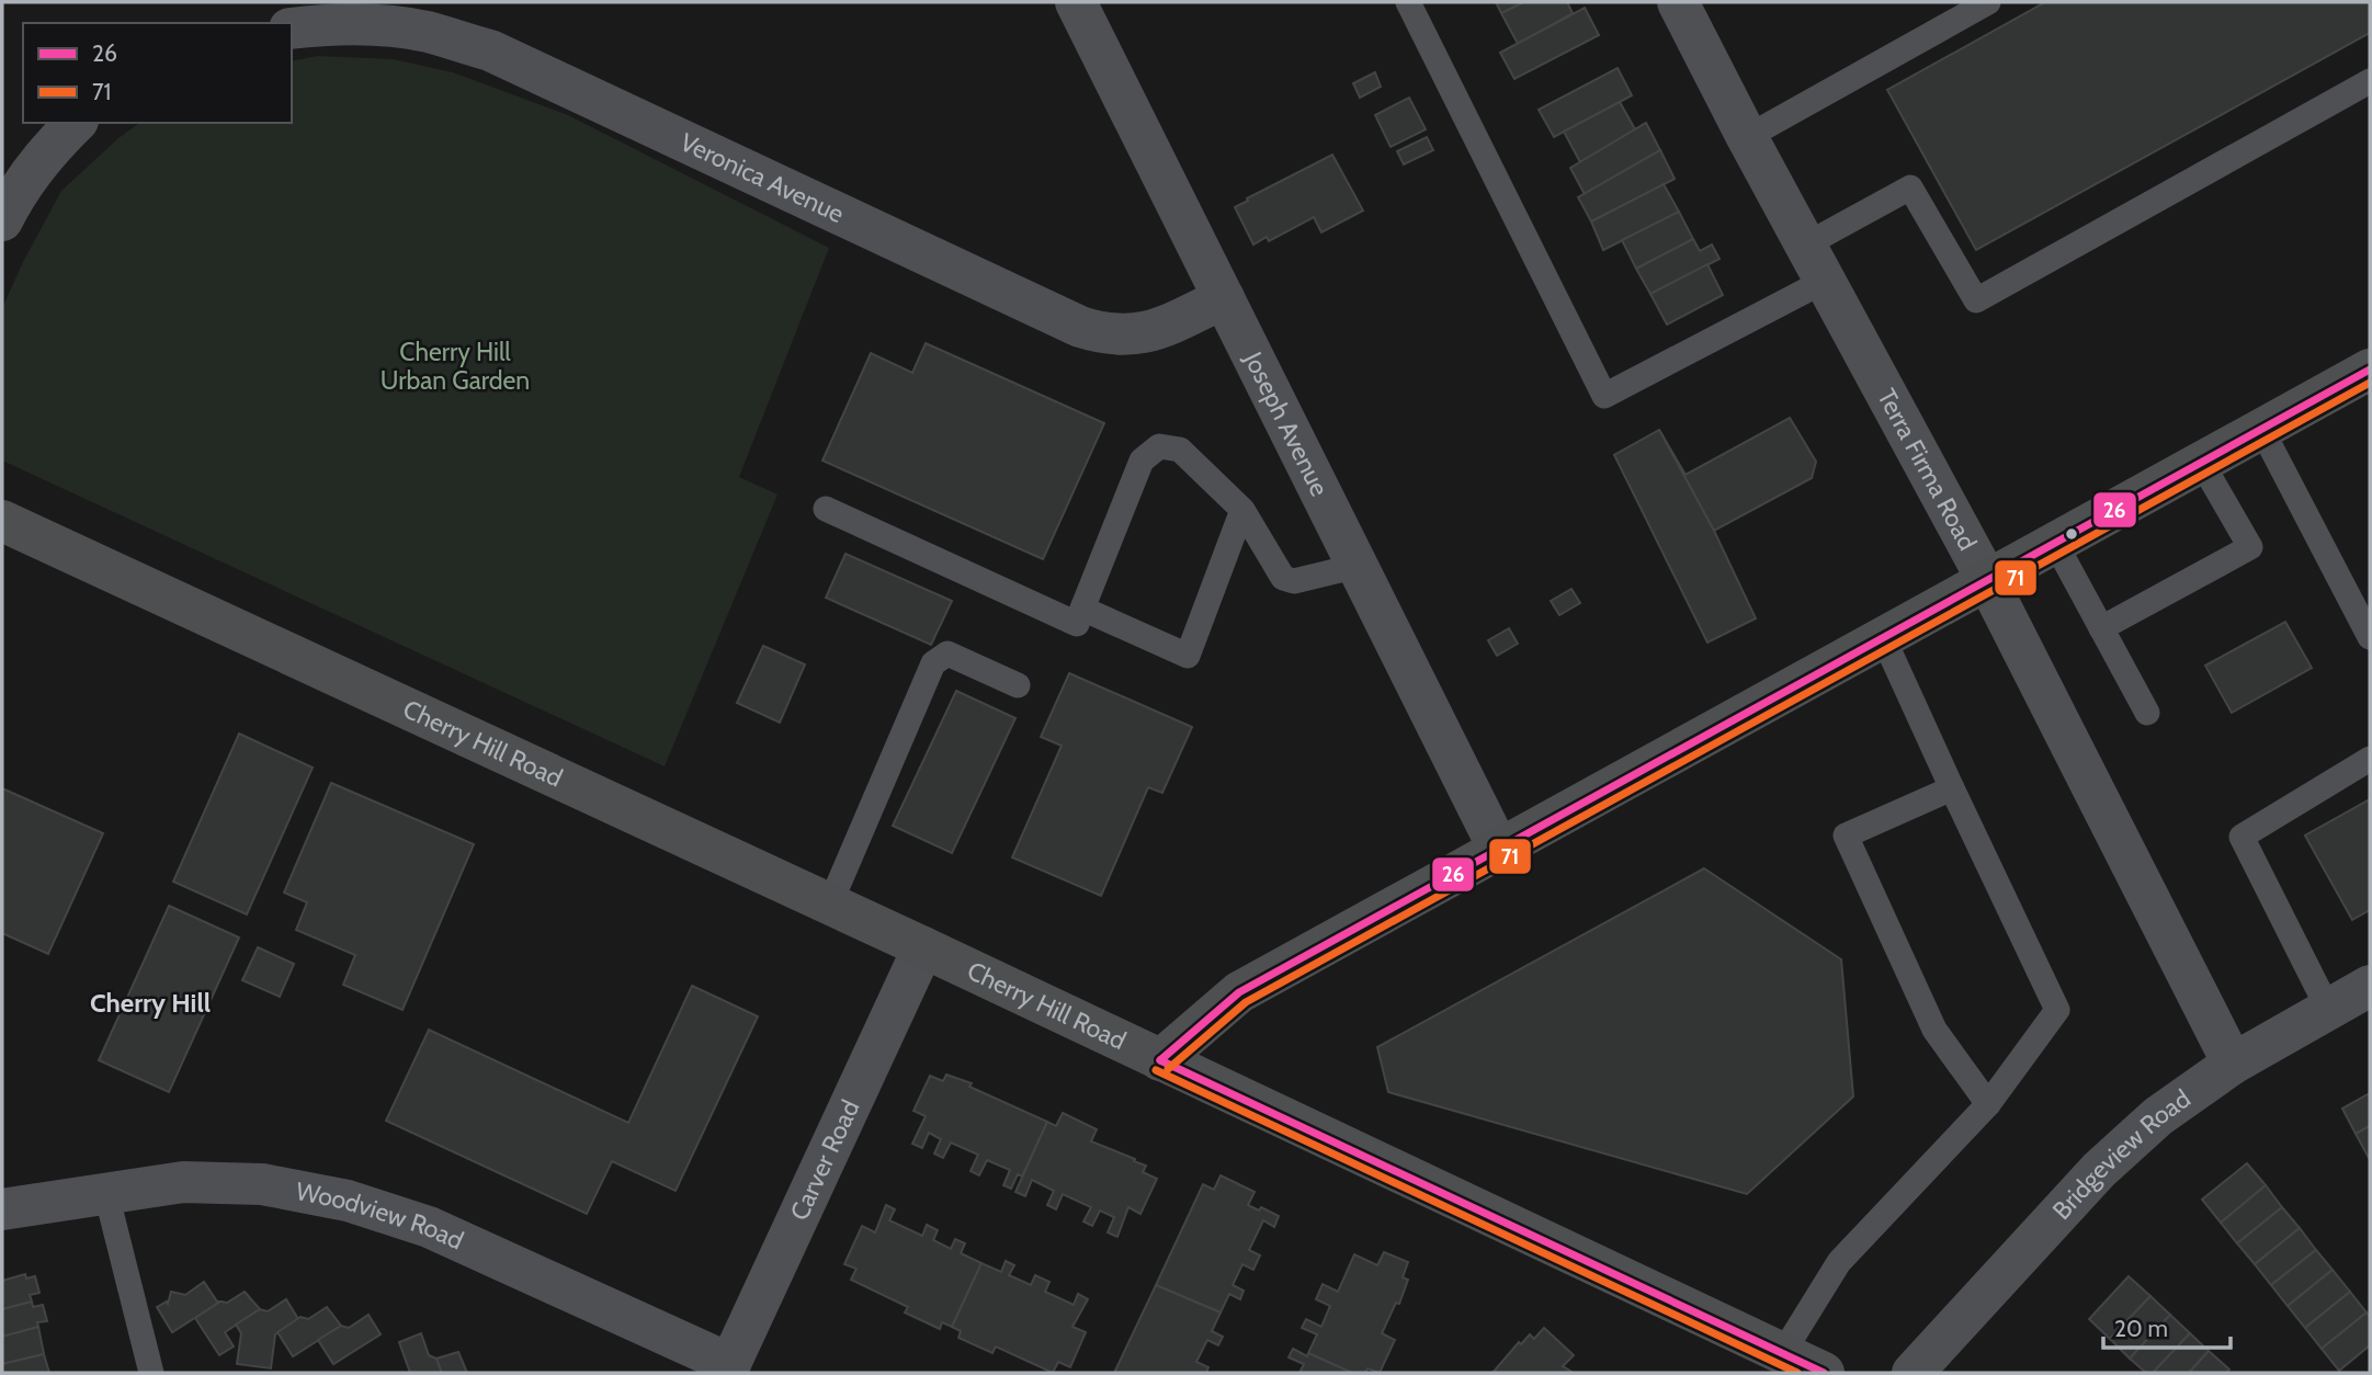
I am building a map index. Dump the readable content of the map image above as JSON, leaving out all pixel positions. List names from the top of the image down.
{
  "streets": {
    "street": [
      "Veronica Avenue",
      "Joseph Avenue",
      "Terra Firma Road",
      "Cherry Hill Road",
      "Bridgeview Road",
      "Carver Road",
      "Woodview Road"
    ]
  },
  "crossings": [
    ["Veronica Avenue", "Joseph Avenue"],
    ["Terra Firma Road", "Bridgeview Road"],
    ["Cherry Hill Road", "Carver Road"],
    ["Carver Road", "Woodview Road"]
  ],
  "districts": ["Cherry Hill"],
  "parks": ["Cherry Hill Urban Garden"],
  "lines": ["transit line 26", "transit line 71"],
  "legend": ["26", "71"],
  "scale_bar": "20 m"
}
